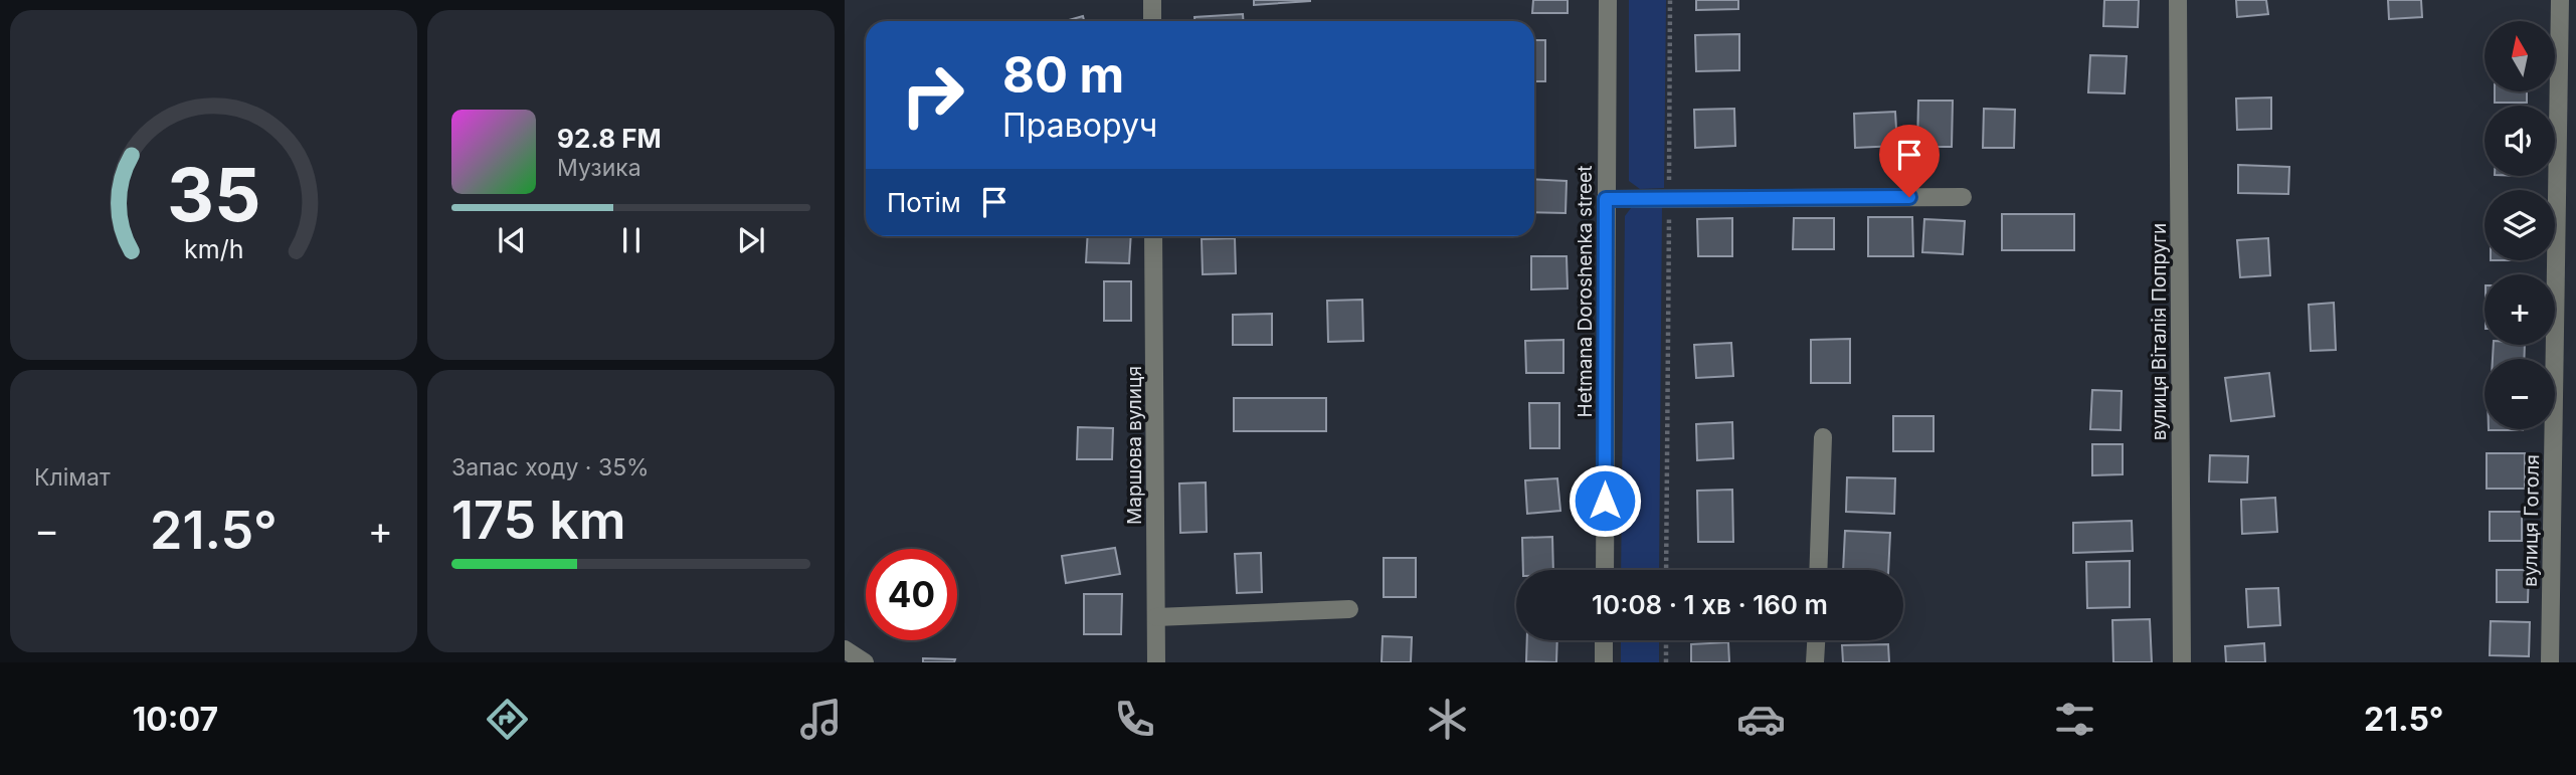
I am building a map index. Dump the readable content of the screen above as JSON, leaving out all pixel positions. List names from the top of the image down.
{
  "streets": {
    "street": [
      "Hetmana Doroshenka street",
      "вулиця Віталія Попруги",
      "Маршова вулиця",
      "вулиця Гоголя"
    ]
  },
  "north": "top",
  "page": {
    "map_buttons": ["+", "−"],
    "turn": ["80 m", "Праворуч"],
    "song": ["92.8 FM", "Музика"],
    "then": "Потім",
    "tile": [
      "Клімат",
      ["Запас ходу · 35%", "175 km"]
    ],
    "heat": ["−", "21.5°", "+"],
    "limit": "40",
    "trip": "10:08 · 1 хв · 160 m",
    "tabs": ["10:07", "21.5°"],
    "gauge": ["35", "km/h"]
  }
}
